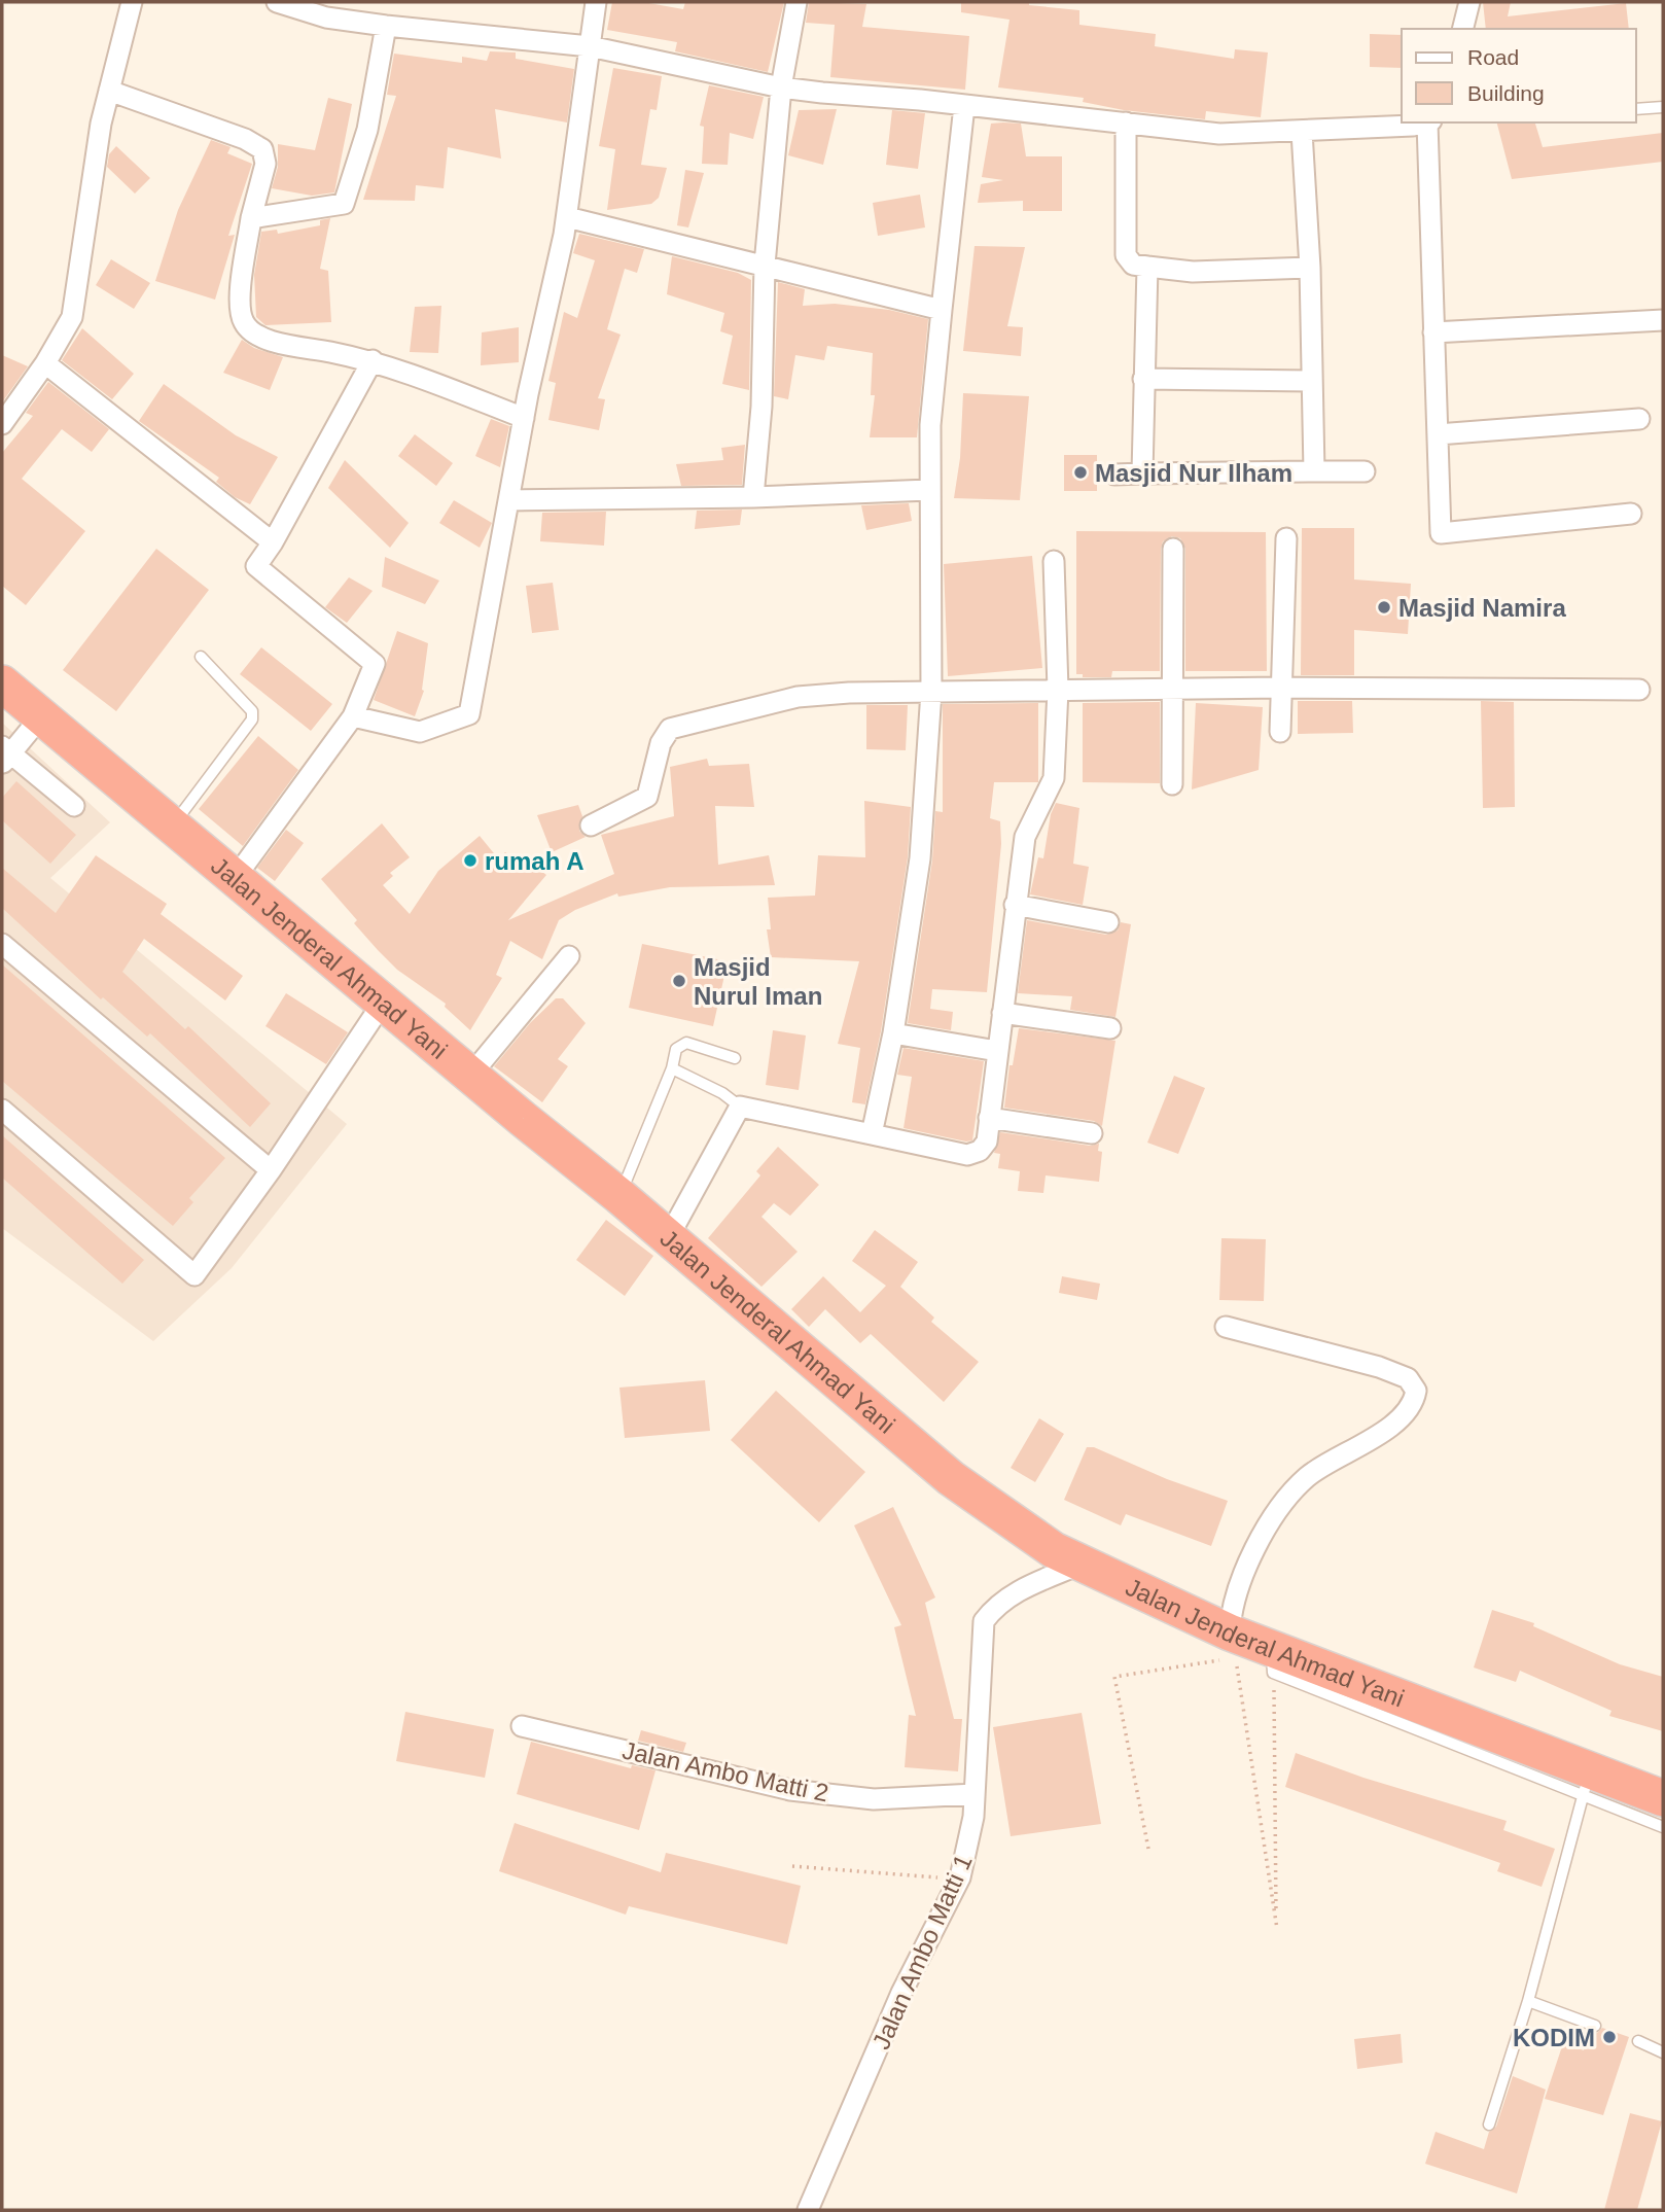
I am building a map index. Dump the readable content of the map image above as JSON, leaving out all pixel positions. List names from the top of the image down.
{
  "streets": {
    "highway": ["Jalan Jenderal Ahmad Yani"],
    "street": ["Jalan Ambo Matti 2", "Jalan Ambo Matti 1"]
  },
  "crossings": [
    ["Jalan Jenderal Ahmad Yani", "Jalan Ambo Matti 1"],
    ["Jalan Ambo Matti 2", "Jalan Ambo Matti 1"]
  ],
  "places": [
    "Masjid Nur Ilham",
    "Masjid Namira",
    "rumah A",
    "Masjid Nurul Iman",
    "KODIM"
  ],
  "legend": ["Road", "Building"]
}
